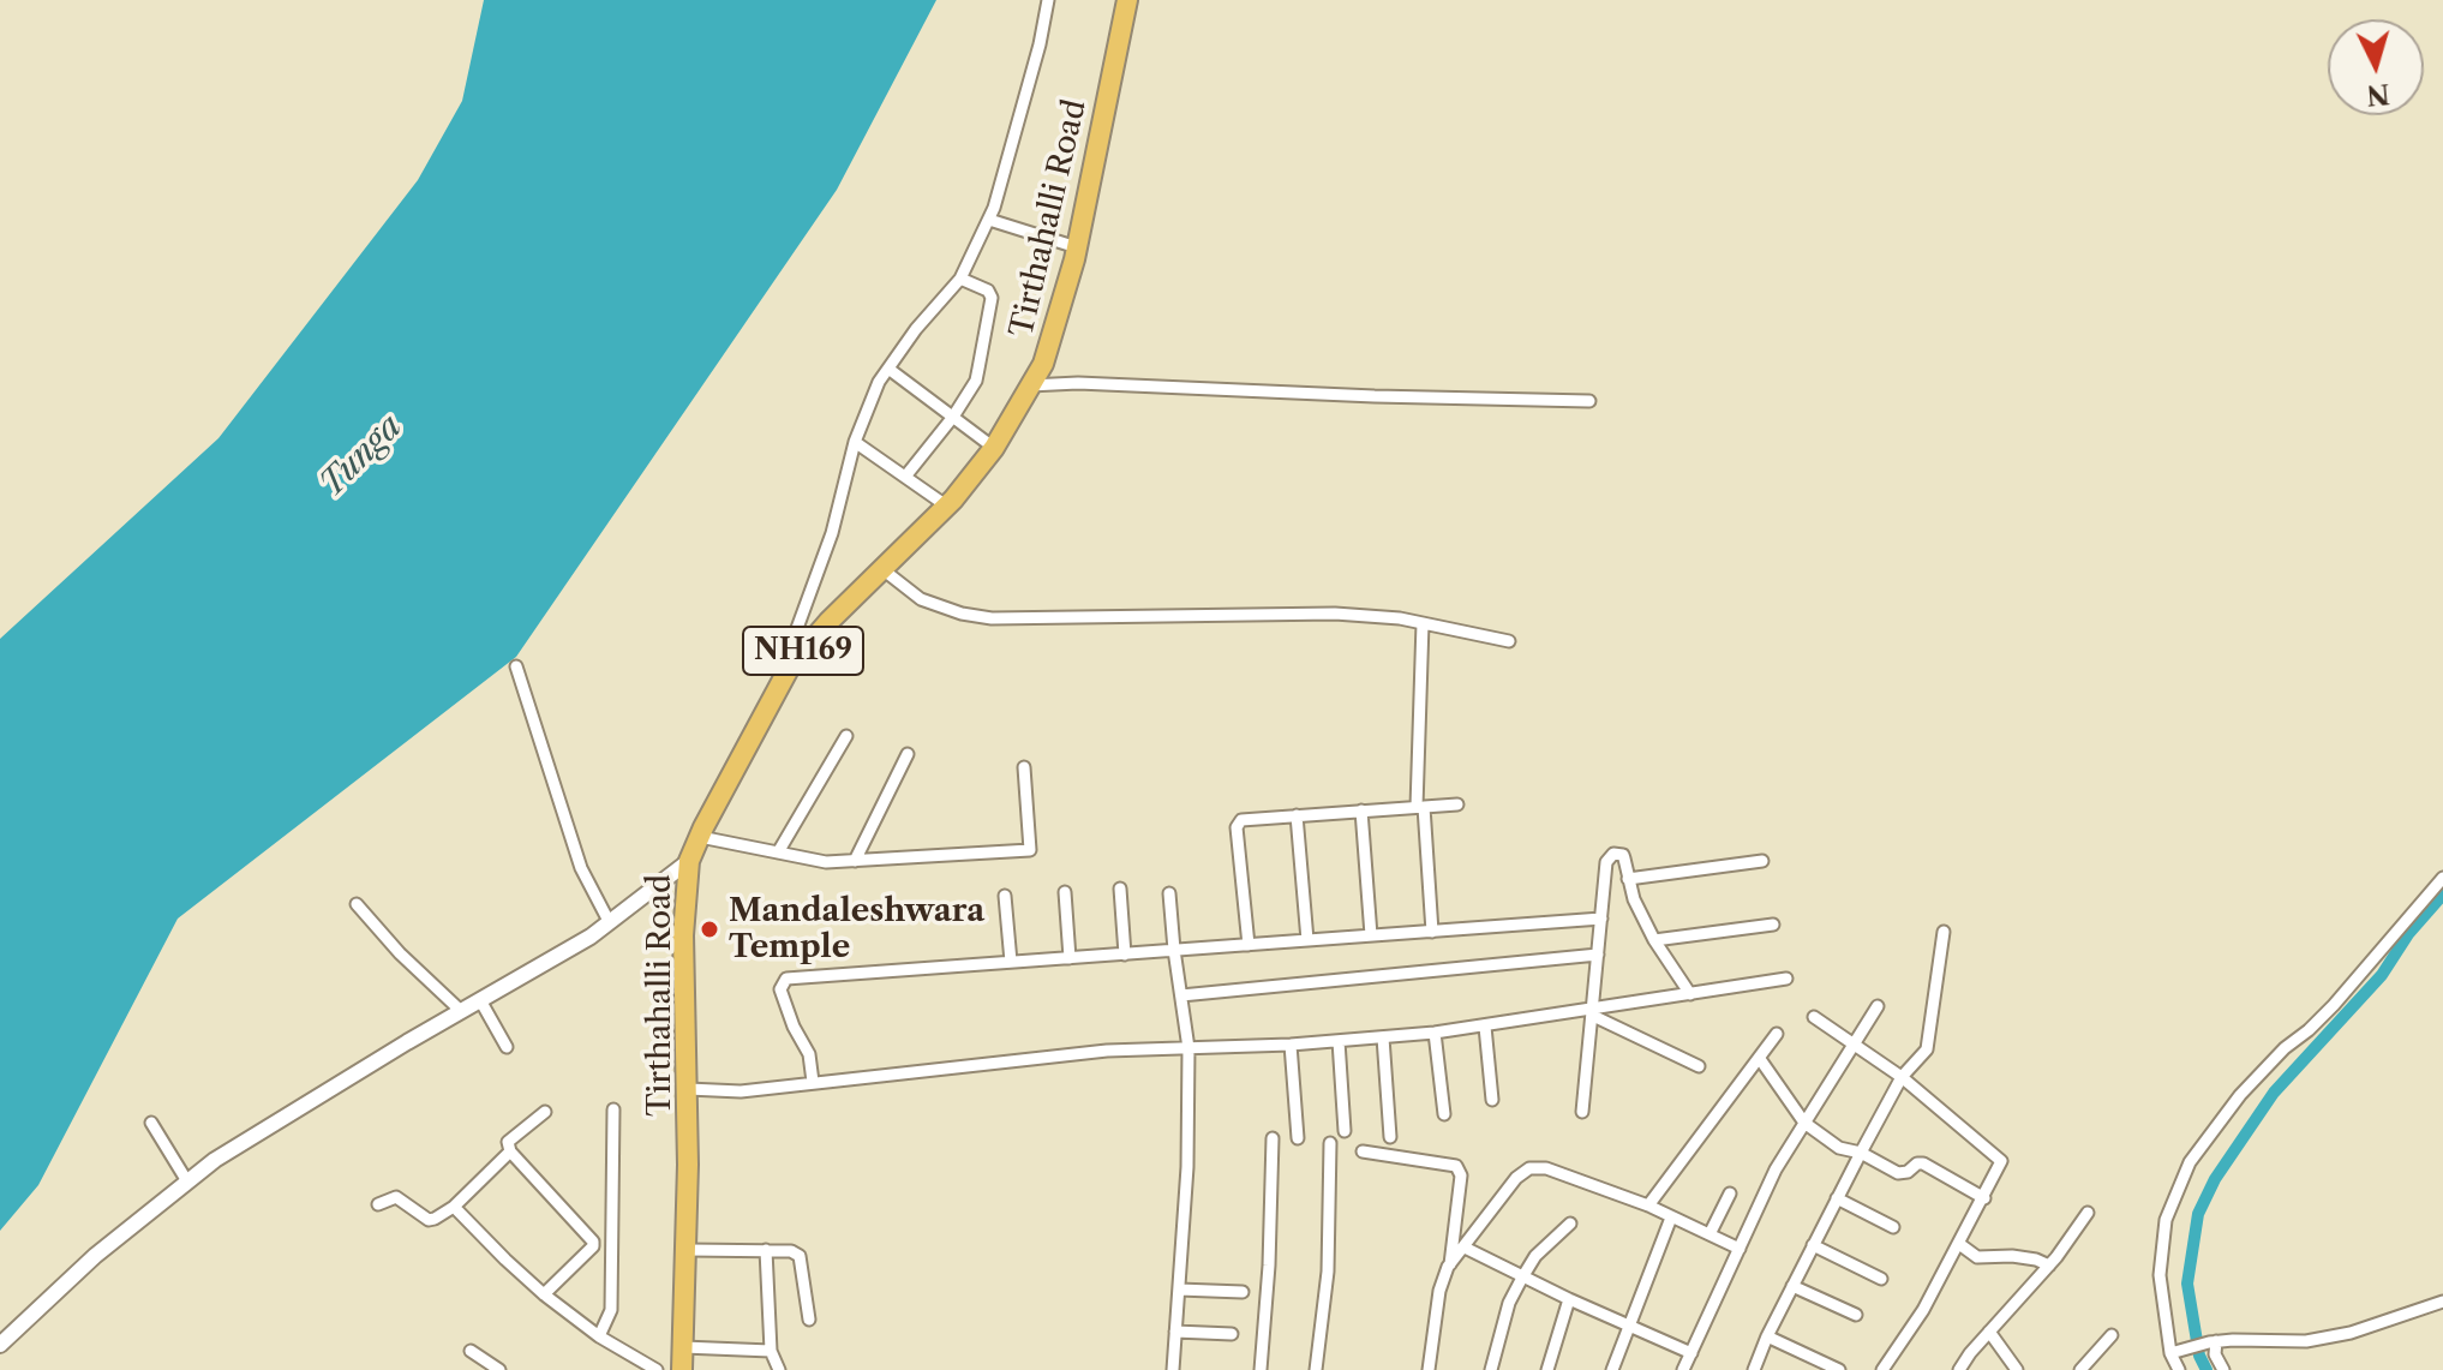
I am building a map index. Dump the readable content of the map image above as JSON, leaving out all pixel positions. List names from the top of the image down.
{
  "streets": {
    "highway": ["Tirthahalli Road", "NH169"]
  },
  "water": ["Tunga"],
  "places": ["Mandaleshwara Temple"],
  "north": "bottom"
}
